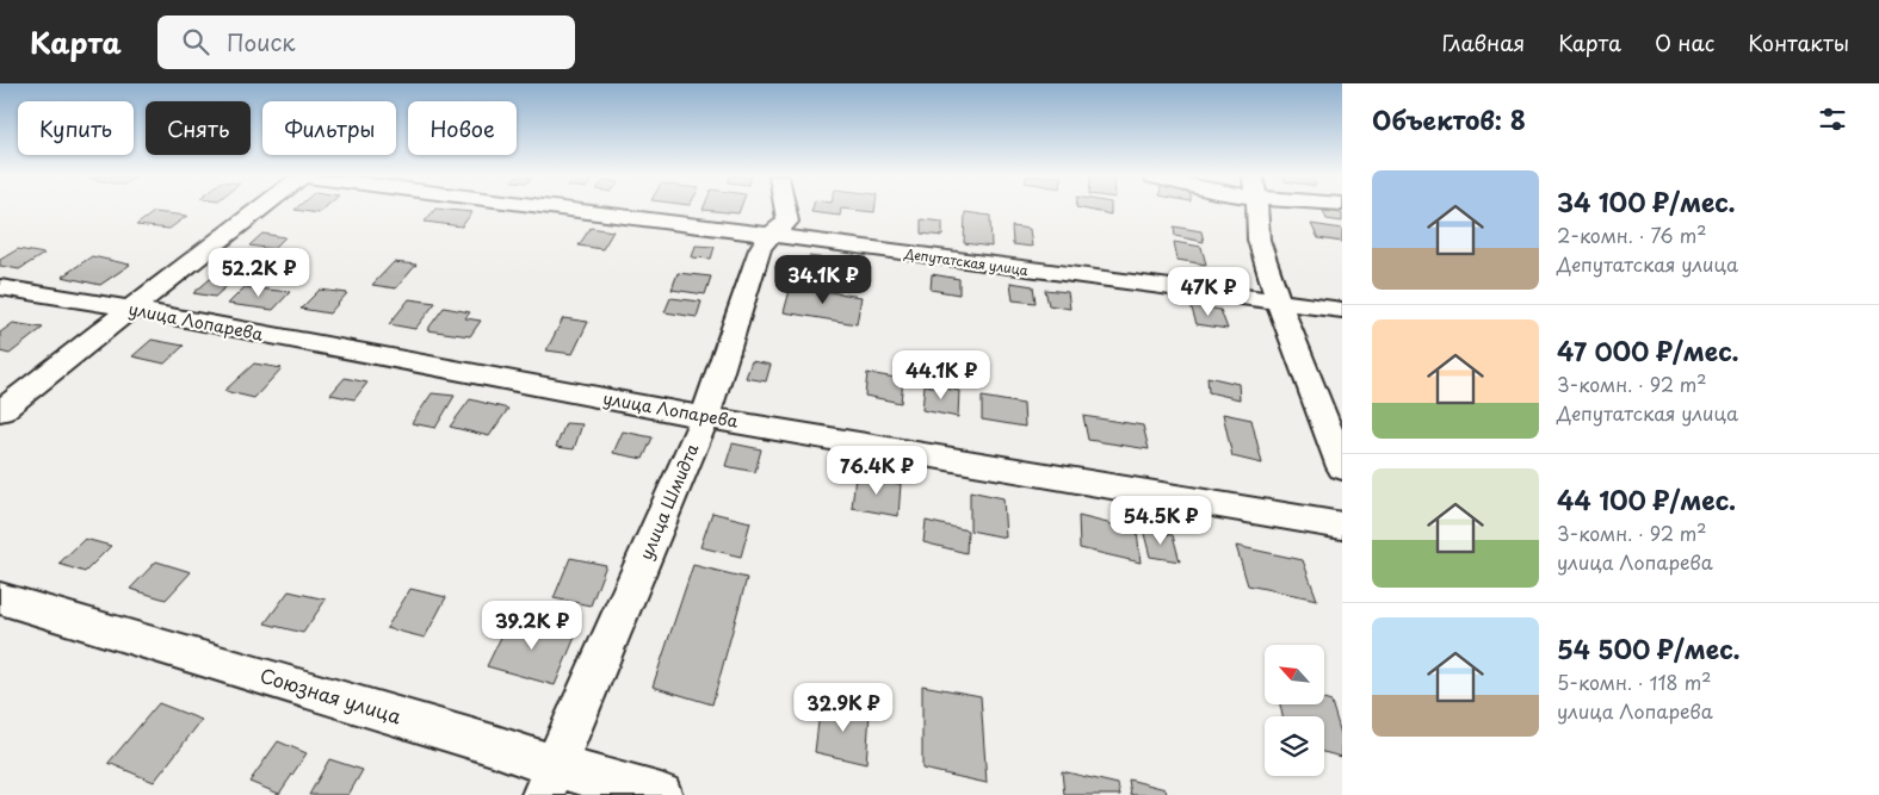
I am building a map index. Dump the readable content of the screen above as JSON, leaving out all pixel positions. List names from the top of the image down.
{
  "streets": {
    "street": [
      "Депутатская улица",
      "улица Лопарева",
      "улица Шмидта",
      "Союзная улица"
    ]
  },
  "crossings": [
    ["Депутатская улица", "улица Шмидта"],
    ["улица Лопарева", "улица Шмидта"],
    ["улица Шмидта", "Союзная улица"]
  ],
  "north": "top left",
  "page": {
    "header": "Карта",
    "search": "Поиск",
    "nav": [
      "Главная",
      "Карта",
      "О нас",
      "Контакты"
    ],
    "heading": "Объектов: 8",
    "chip": [
      "Купить",
      "Снять",
      "Фильтры",
      "Новое"
    ],
    "list": [
      {
        "name": "34 100 ₽/мес.",
        "note": "2-комн. · 76 m² · Депутатская улица"
      },
      {
        "name": "47 000 ₽/мес.",
        "note": "3-комн. · 92 m² · Депутатская улица"
      },
      {
        "name": "44 100 ₽/мес.",
        "note": "3-комн. · 92 m² · улица Лопарева"
      },
      {
        "name": "54 500 ₽/мес.",
        "note": "5-комн. · 118 m² · улица Лопарева"
      }
    ],
    "price": [
      "52.2K ₽",
      "34.1K ₽",
      "47K ₽",
      "44.1K ₽",
      "76.4K ₽",
      "54.5K ₽",
      "39.2K ₽",
      "32.9K ₽"
    ]
  }
}
